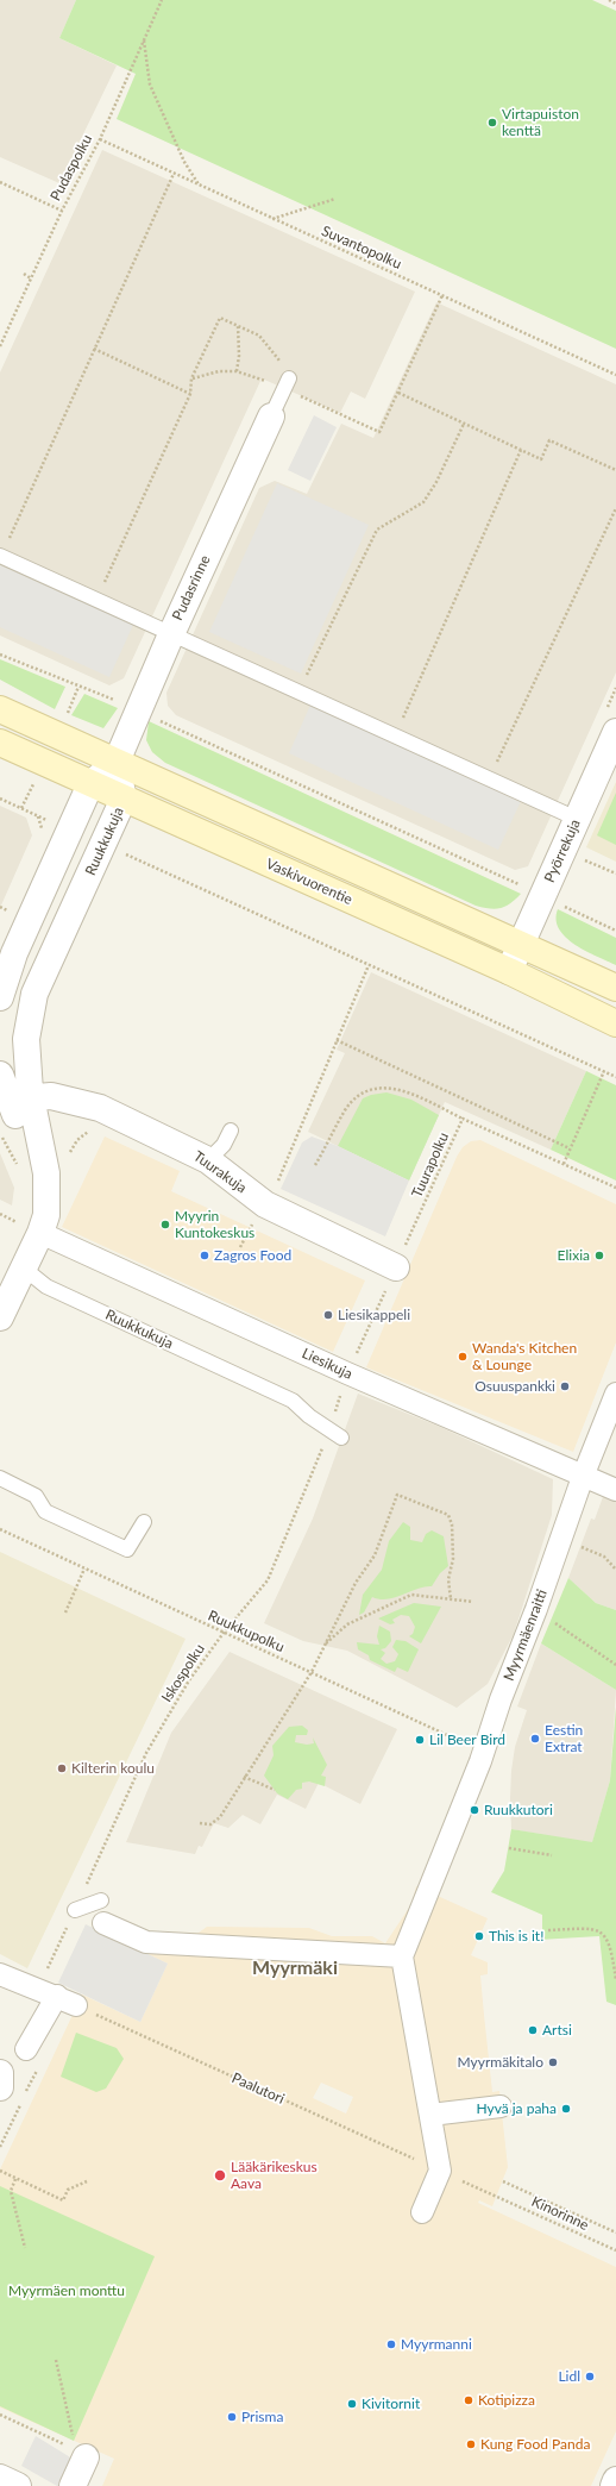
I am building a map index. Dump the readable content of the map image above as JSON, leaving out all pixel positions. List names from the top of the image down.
{
  "streets": {
    "main road": ["Vaskivuorentie"],
    "street": [
      "Pudasrinne",
      "Ruukkukuja",
      "Pyörrekuja",
      "Tuurakuja",
      "Liesikuja",
      "Myyrmäenraitti"
    ],
    "path": [
      "Pudaspolku",
      "Suvantopolku",
      "Tuurapolku",
      "Ruukkupolku",
      "Iskospolku",
      "Paalutori",
      "Kinorinne"
    ]
  },
  "crossings": [
    ["Pudaspolku", "Suvantopolku"],
    ["Pudasrinne", "Ruukkukuja"],
    ["Pudasrinne", "Vaskivuorentie"],
    ["Ruukkukuja", "Vaskivuorentie"],
    ["Ruukkukuja", "Tuurakuja"],
    ["Ruukkukuja", "Liesikuja"],
    ["Ruukkukuja", "Iskospolku"],
    ["Pyörrekuja", "Vaskivuorentie"],
    ["Tuurapolku", "Tuurakuja"],
    ["Tuurapolku", "Liesikuja"],
    ["Tuurapolku", "Iskospolku"],
    ["Liesikuja", "Myyrmäenraitti"],
    ["Liesikuja", "Iskospolku"],
    ["Ruukkupolku", "Myyrmäenraitti"],
    ["Ruukkupolku", "Iskospolku"],
    ["Paalutori", "Kinorinne"]
  ],
  "districts": ["Myyrmäki"],
  "parks": ["Myyrmäen monttu"],
  "places": [
    "Virtapuiston kenttä",
    "Myyrin Kuntokeskus",
    "Zagros Food",
    "Elixia",
    "Liesikappeli",
    "Wanda's Kitchen & Lounge",
    "Osuuspankki",
    "Eestin Extrat",
    "Lil Beer Bird",
    "Kilterin koulu",
    "Ruukkutori",
    "This is it!",
    "Artsi",
    "Myyrmäkitalo",
    "Hyvä ja paha",
    "Lääkärikeskus Aava",
    "Myyrmanni",
    "Lidl",
    "Kotipizza",
    "Kivitornit",
    "Prisma",
    "Kung Food Panda"
  ]
}
